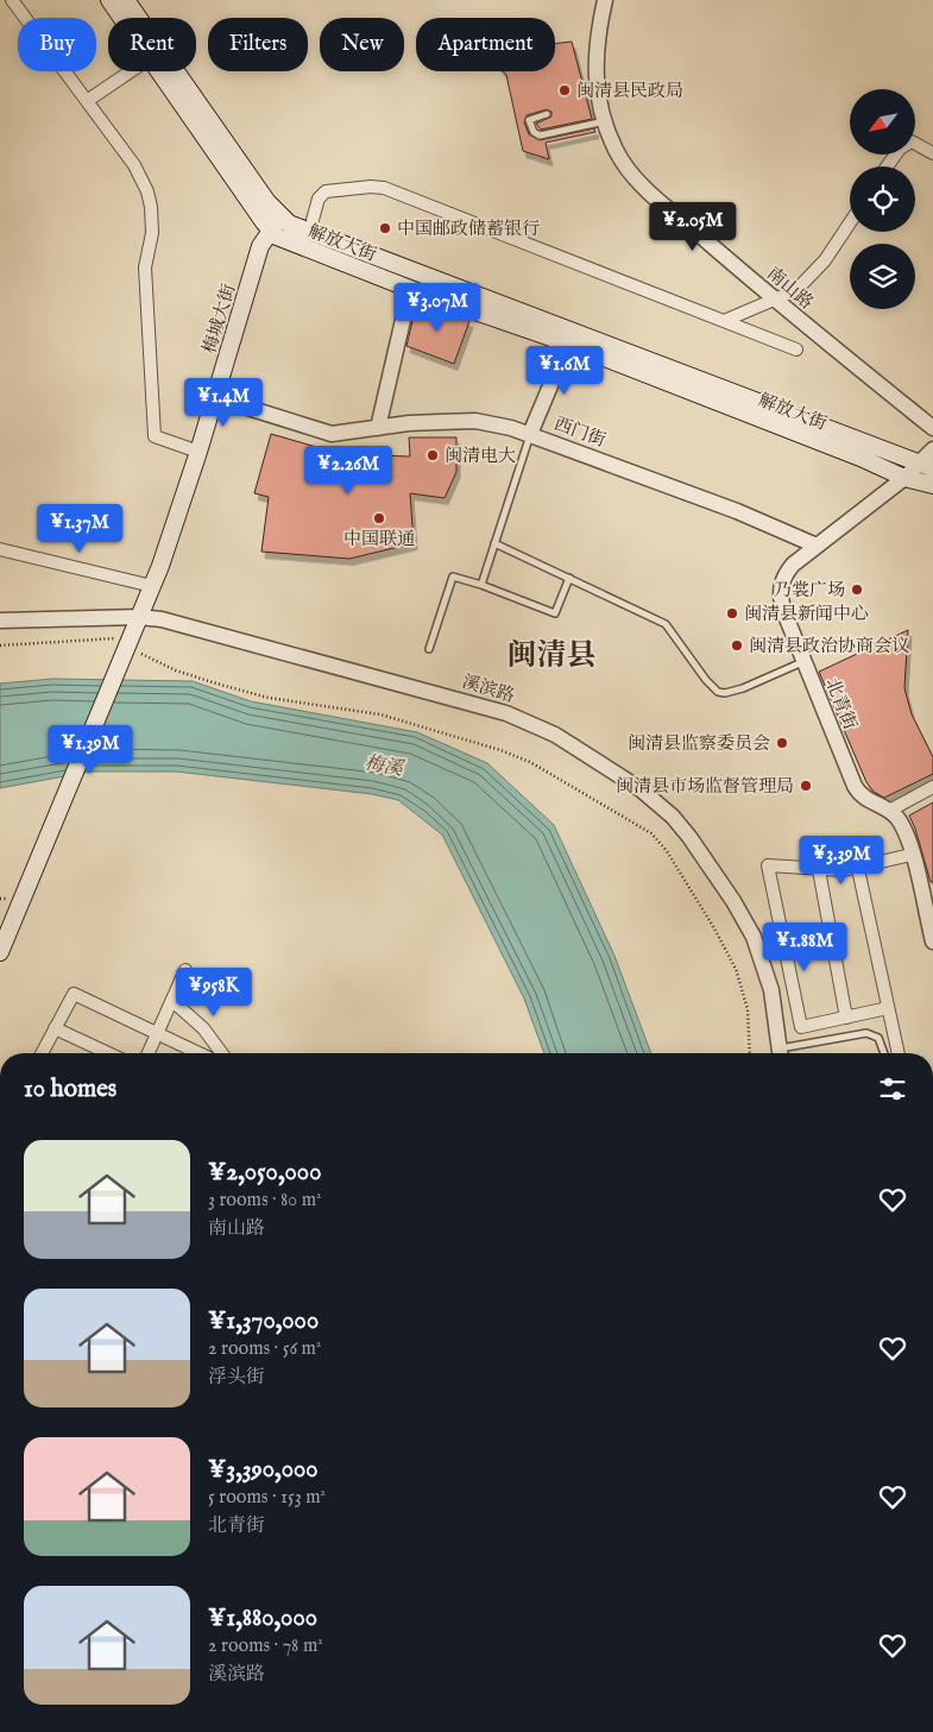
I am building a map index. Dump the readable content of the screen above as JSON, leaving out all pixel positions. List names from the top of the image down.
{
  "streets": {
    "main road": ["解放大街", "梅城大街"],
    "street": [
      "南山路",
      "西门街",
      "溪滨路",
      "北青街"
    ]
  },
  "crossings": [
    ["解放大街", "梅城大街"],
    ["解放大街", "北青街"],
    ["梅城大街", "西门街"],
    ["梅城大街", "溪滨路"],
    ["西门街", "北青街"]
  ],
  "districts": ["闽清县"],
  "water": ["梅溪"],
  "places": [
    "闽清县民政局",
    "中国邮政储蓄银行",
    "闽清电大",
    "中国联通",
    "乃裳广场",
    "闽清县新闻中心",
    "闽清县政治协商会议",
    "闽清县监察委员会",
    "闽清县市场监督管理局"
  ],
  "north": "bottom left",
  "page": {
    "chip": [
      "Buy",
      "Rent",
      "Filters",
      "New",
      "Apartment"
    ],
    "price": [
      "¥2.05M",
      "¥3.07M",
      "¥1.6M",
      "¥1.4M",
      "¥2.26M",
      "¥1.37M",
      "¥1.39M",
      "¥3.39M",
      "¥1.88M",
      "¥958K"
    ],
    "heading": "10 homes",
    "list": [
      {
        "name": "¥2,050,000",
        "note": "3 rooms · 80 m² · 南山路"
      },
      {
        "name": "¥1,370,000",
        "note": "2 rooms · 56 m² · 浮头街"
      },
      {
        "name": "¥3,390,000",
        "note": "5 rooms · 153 m² · 北青街"
      },
      {
        "name": "¥1,880,000",
        "note": "2 rooms · 78 m² · 溪滨路"
      }
    ]
  }
}
